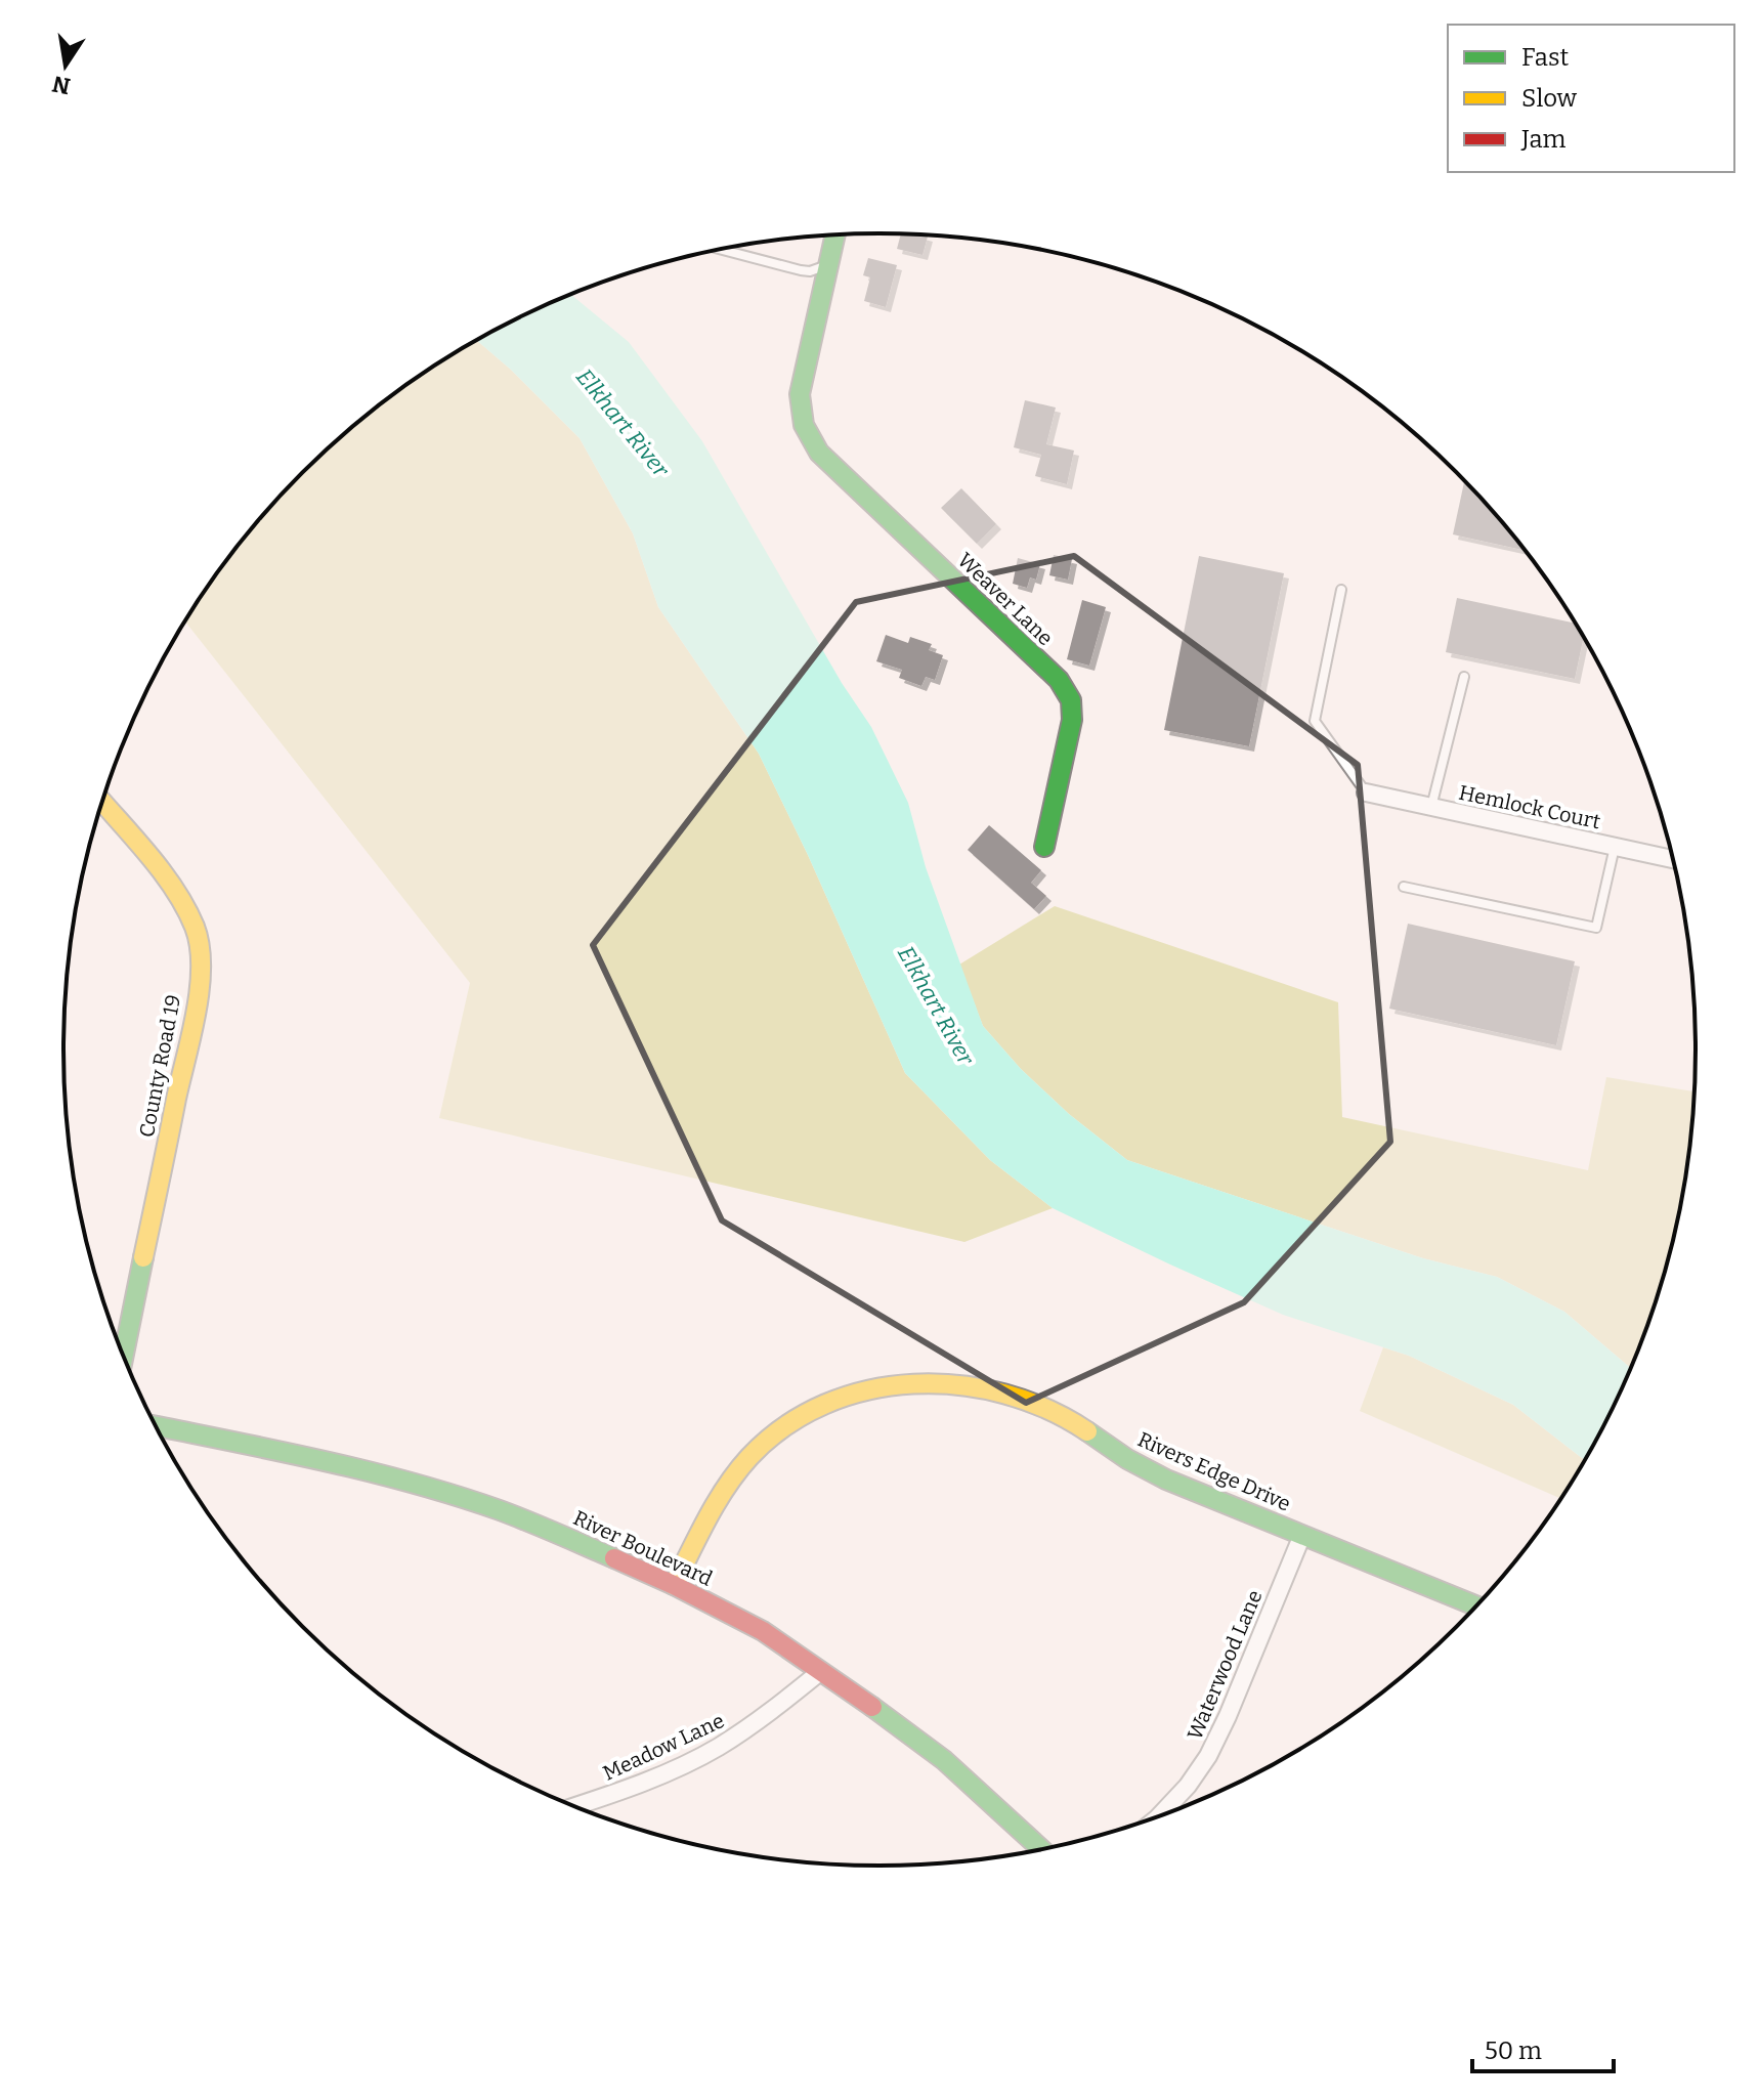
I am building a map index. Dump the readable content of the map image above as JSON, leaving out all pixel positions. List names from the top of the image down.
{
  "streets": {
    "street": [
      "Weaver Lane",
      "Hemlock Court",
      "County Road 19",
      "Rivers Edge Drive",
      "River Boulevard",
      "Waterwood Lane",
      "Meadow Lane"
    ]
  },
  "crossings": [
    ["Rivers Edge Drive", "River Boulevard"],
    ["Rivers Edge Drive", "Waterwood Lane"],
    ["River Boulevard", "Meadow Lane"]
  ],
  "water": ["Elkhart River"],
  "legend": ["Fast", "Slow", "Jam"],
  "scale_bar": "50 m",
  "north": "bottom"
}
